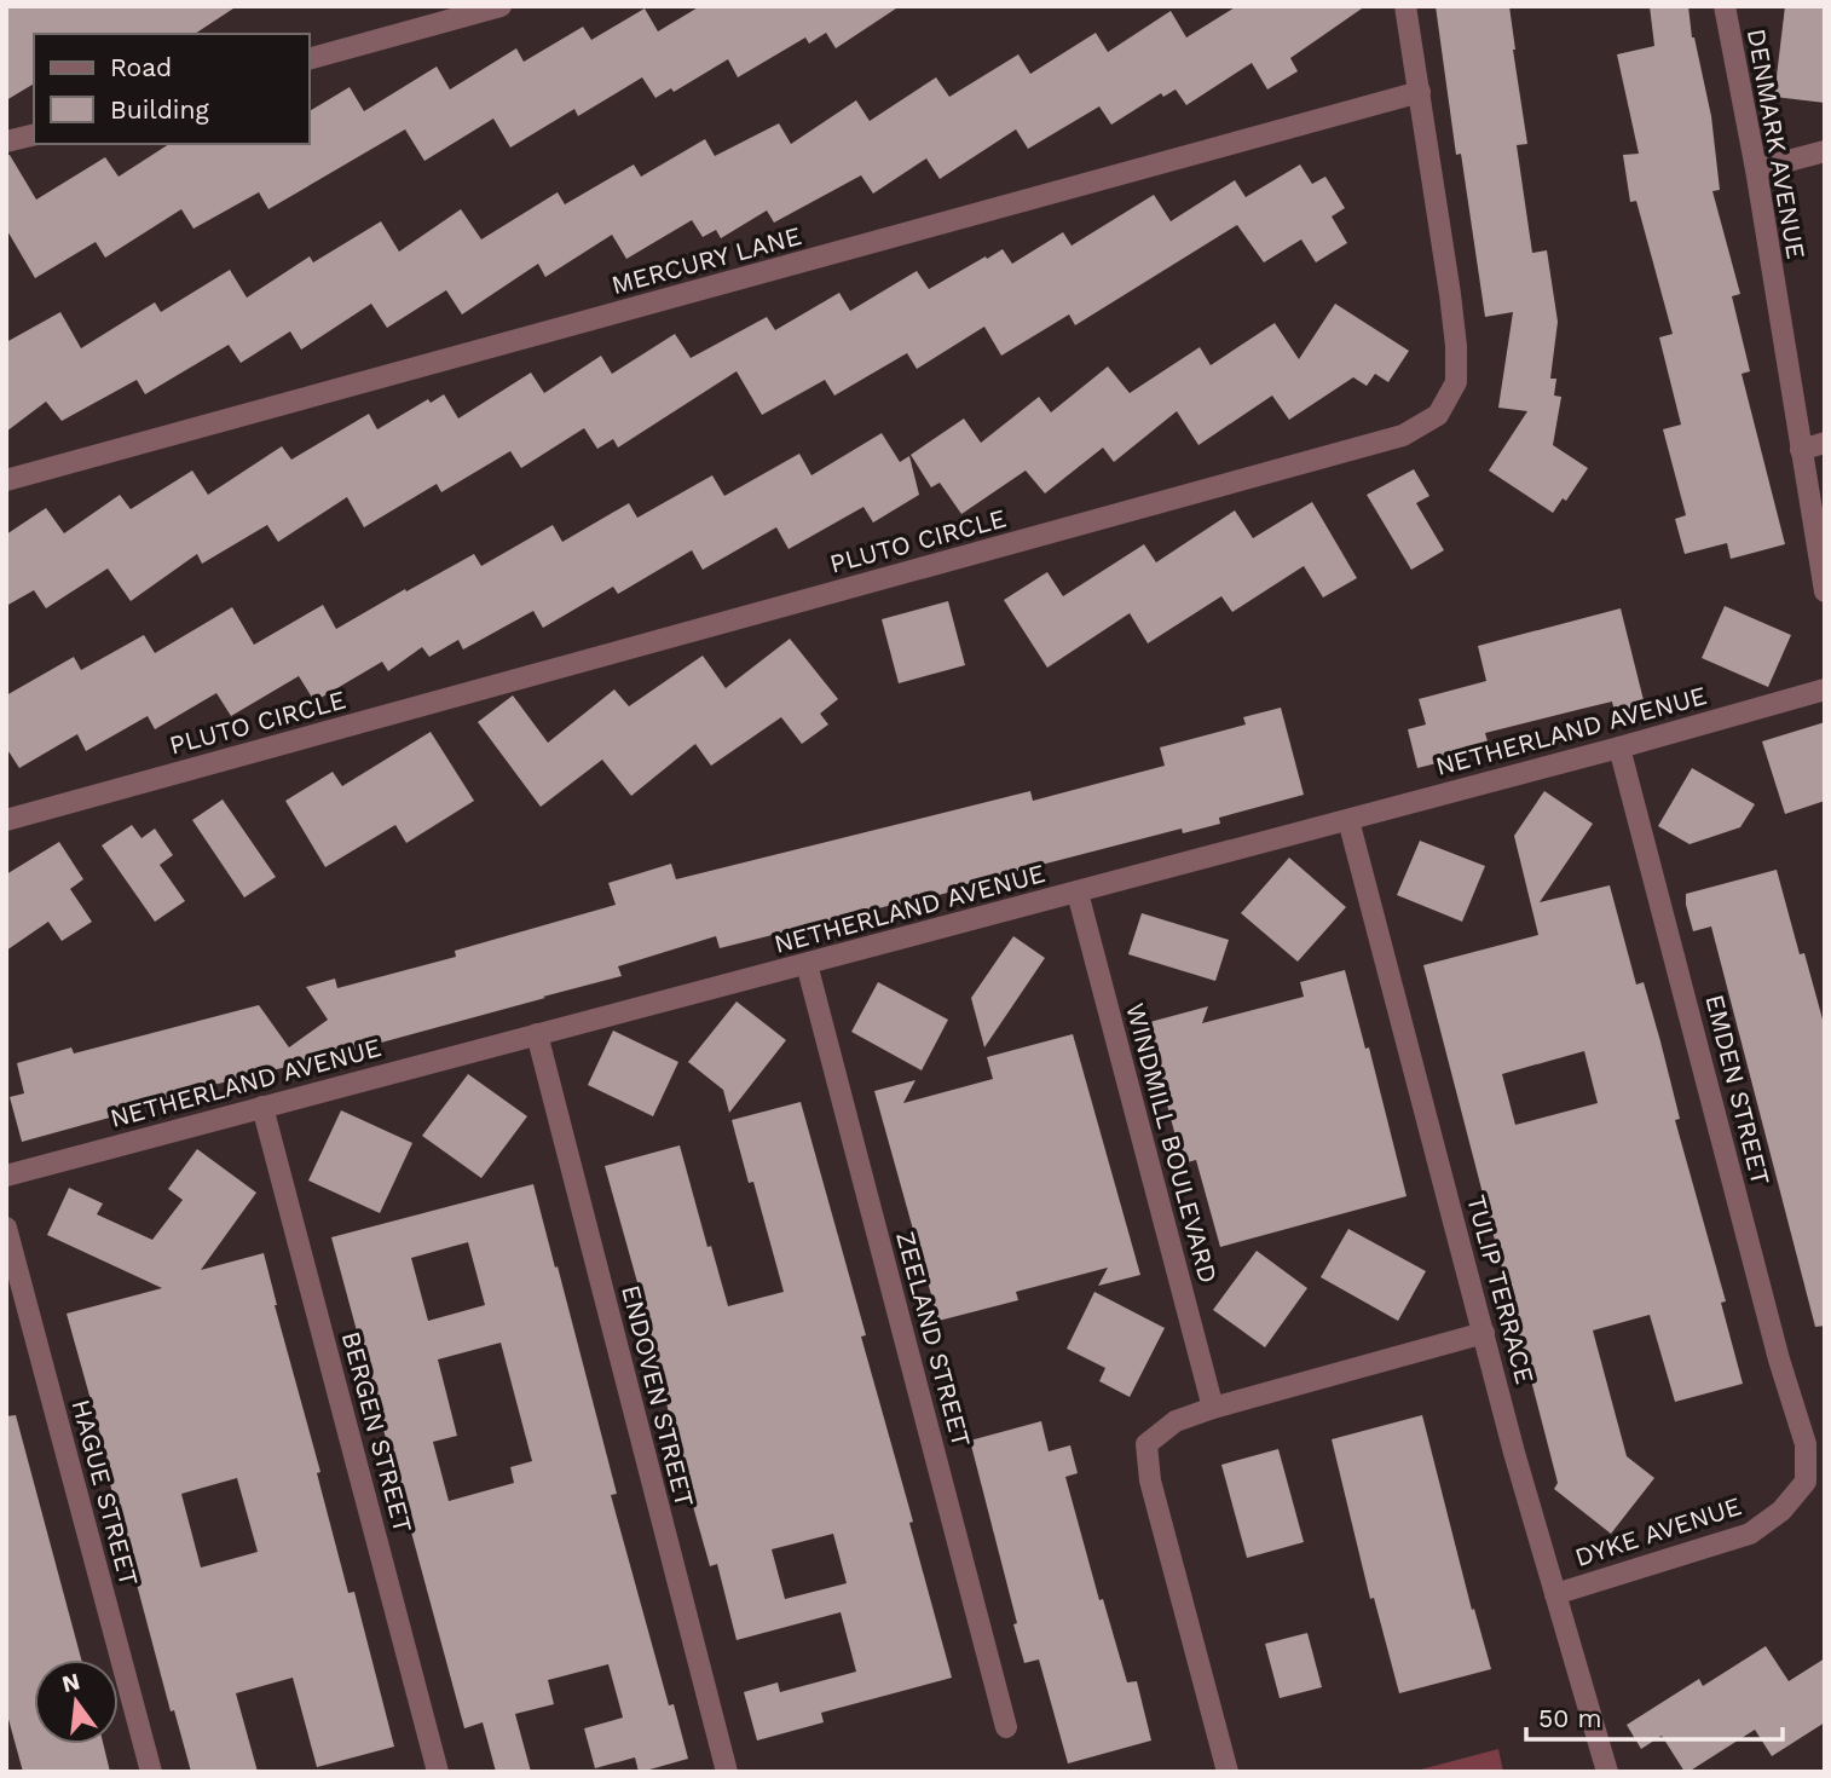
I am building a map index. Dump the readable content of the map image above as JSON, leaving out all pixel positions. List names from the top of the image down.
{
  "streets": {
    "street": [
      "DENMARK AVENUE",
      "MERCURY LANE",
      "PLUTO CIRCLE",
      "NETHERLAND AVENUE",
      "EMDEN STREET",
      "WINDMILL BOULEVARD",
      "TULIP TERRACE",
      "ZEELAND STREET",
      "ENDOVEN STREET",
      "BERGEN STREET",
      "HAGUE STREET",
      "DYKE AVENUE"
    ]
  },
  "crossings": [
    ["MERCURY LANE", "PLUTO CIRCLE"],
    ["NETHERLAND AVENUE", "EMDEN STREET"],
    ["NETHERLAND AVENUE", "WINDMILL BOULEVARD"],
    ["NETHERLAND AVENUE", "TULIP TERRACE"],
    ["NETHERLAND AVENUE", "ZEELAND STREET"],
    ["NETHERLAND AVENUE", "ENDOVEN STREET"],
    ["NETHERLAND AVENUE", "BERGEN STREET"],
    ["EMDEN STREET", "DYKE AVENUE"],
    ["TULIP TERRACE", "DYKE AVENUE"]
  ],
  "legend": ["Road", "Building"],
  "scale_bar": "50 m",
  "north": "top"
}
